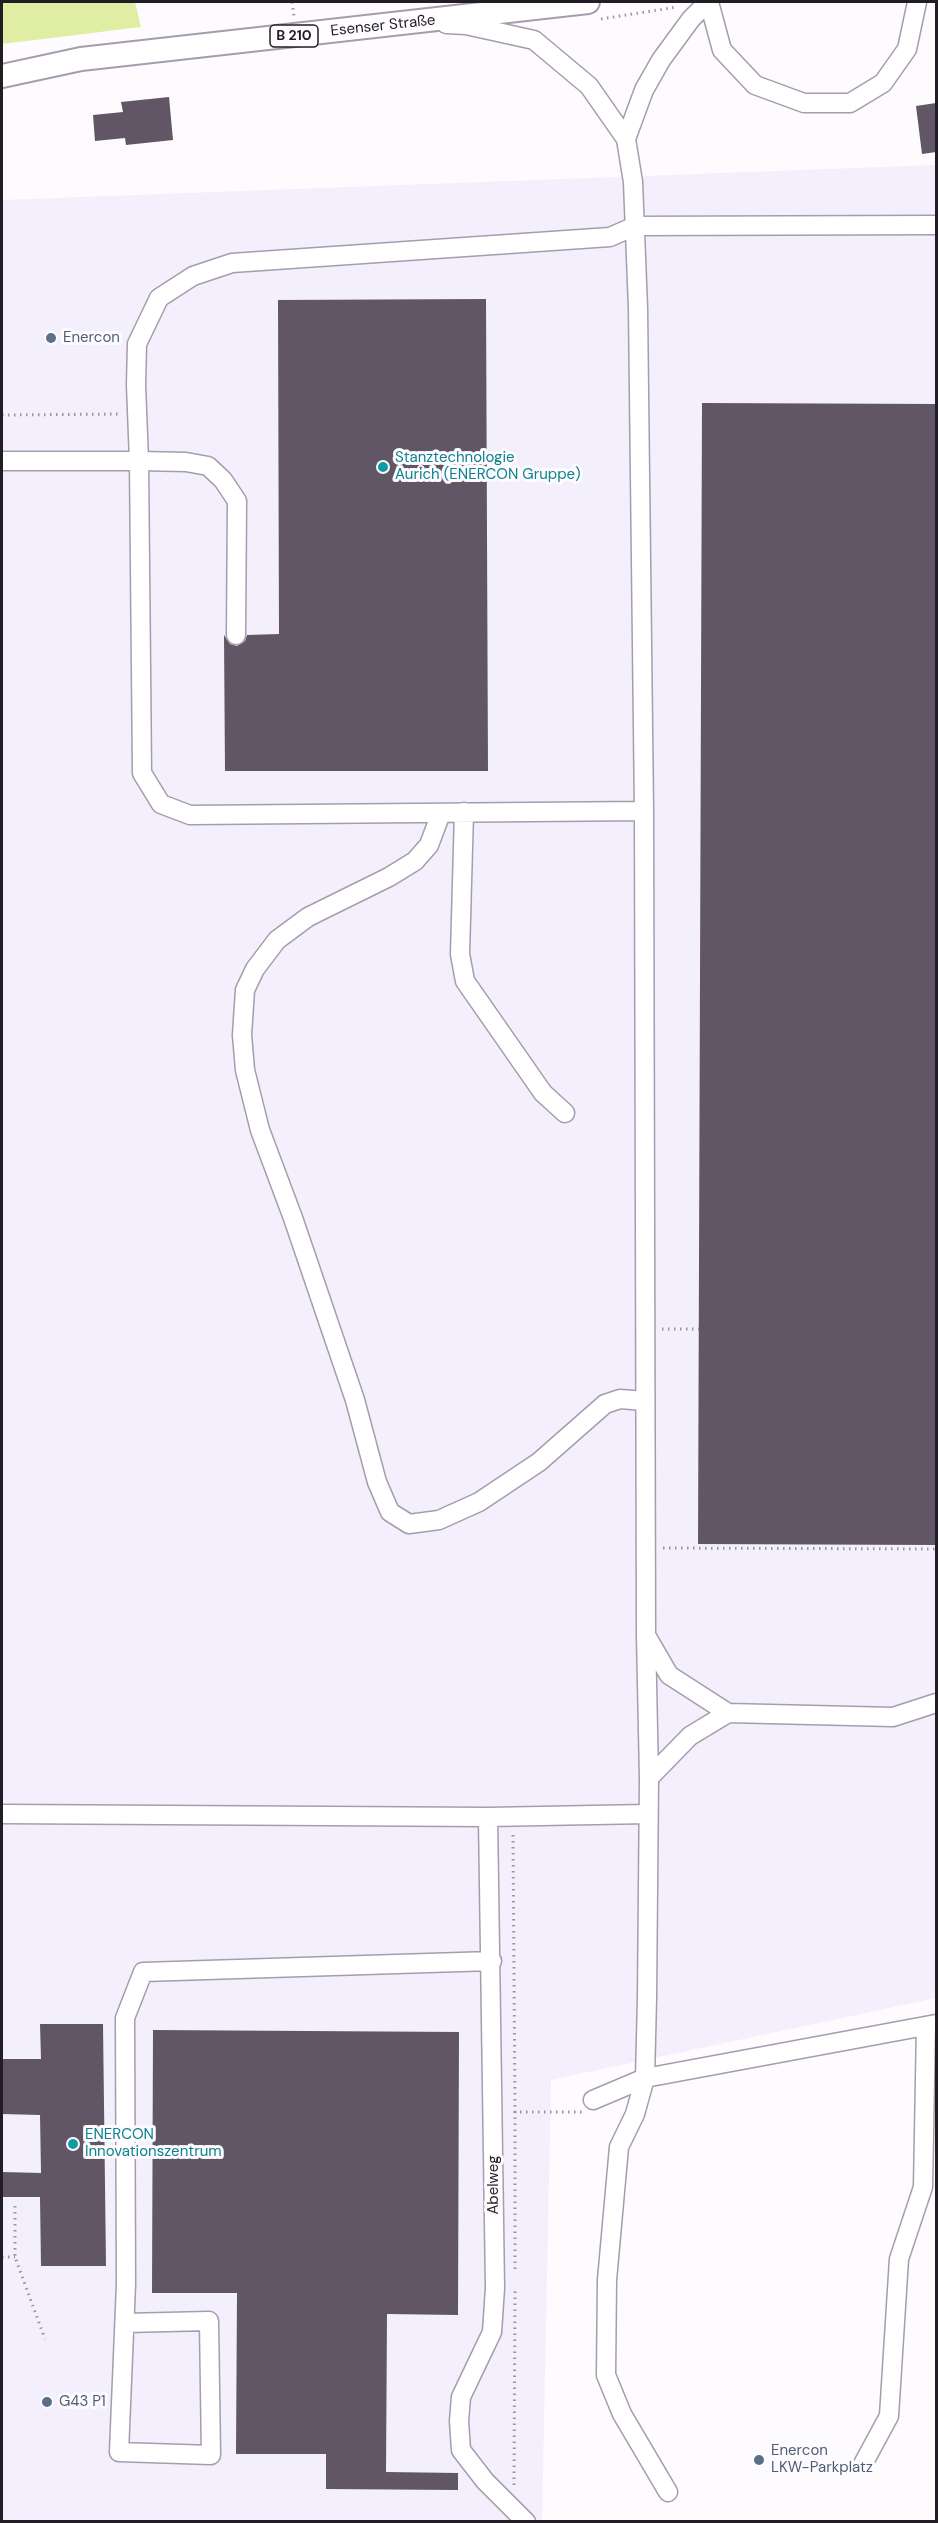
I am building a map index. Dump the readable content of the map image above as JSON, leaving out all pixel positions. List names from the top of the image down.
{
  "streets": {
    "main road": ["Esenser Straße", "B 210"],
    "street": ["Abelweg"]
  },
  "places": [
    "Enercon",
    "Stanztechnologie Aurich (ENERCON Gruppe)",
    "ENERCON Innovationszentrum",
    "G43 P1",
    "Enercon LKW-Parkplatz"
  ]
}
